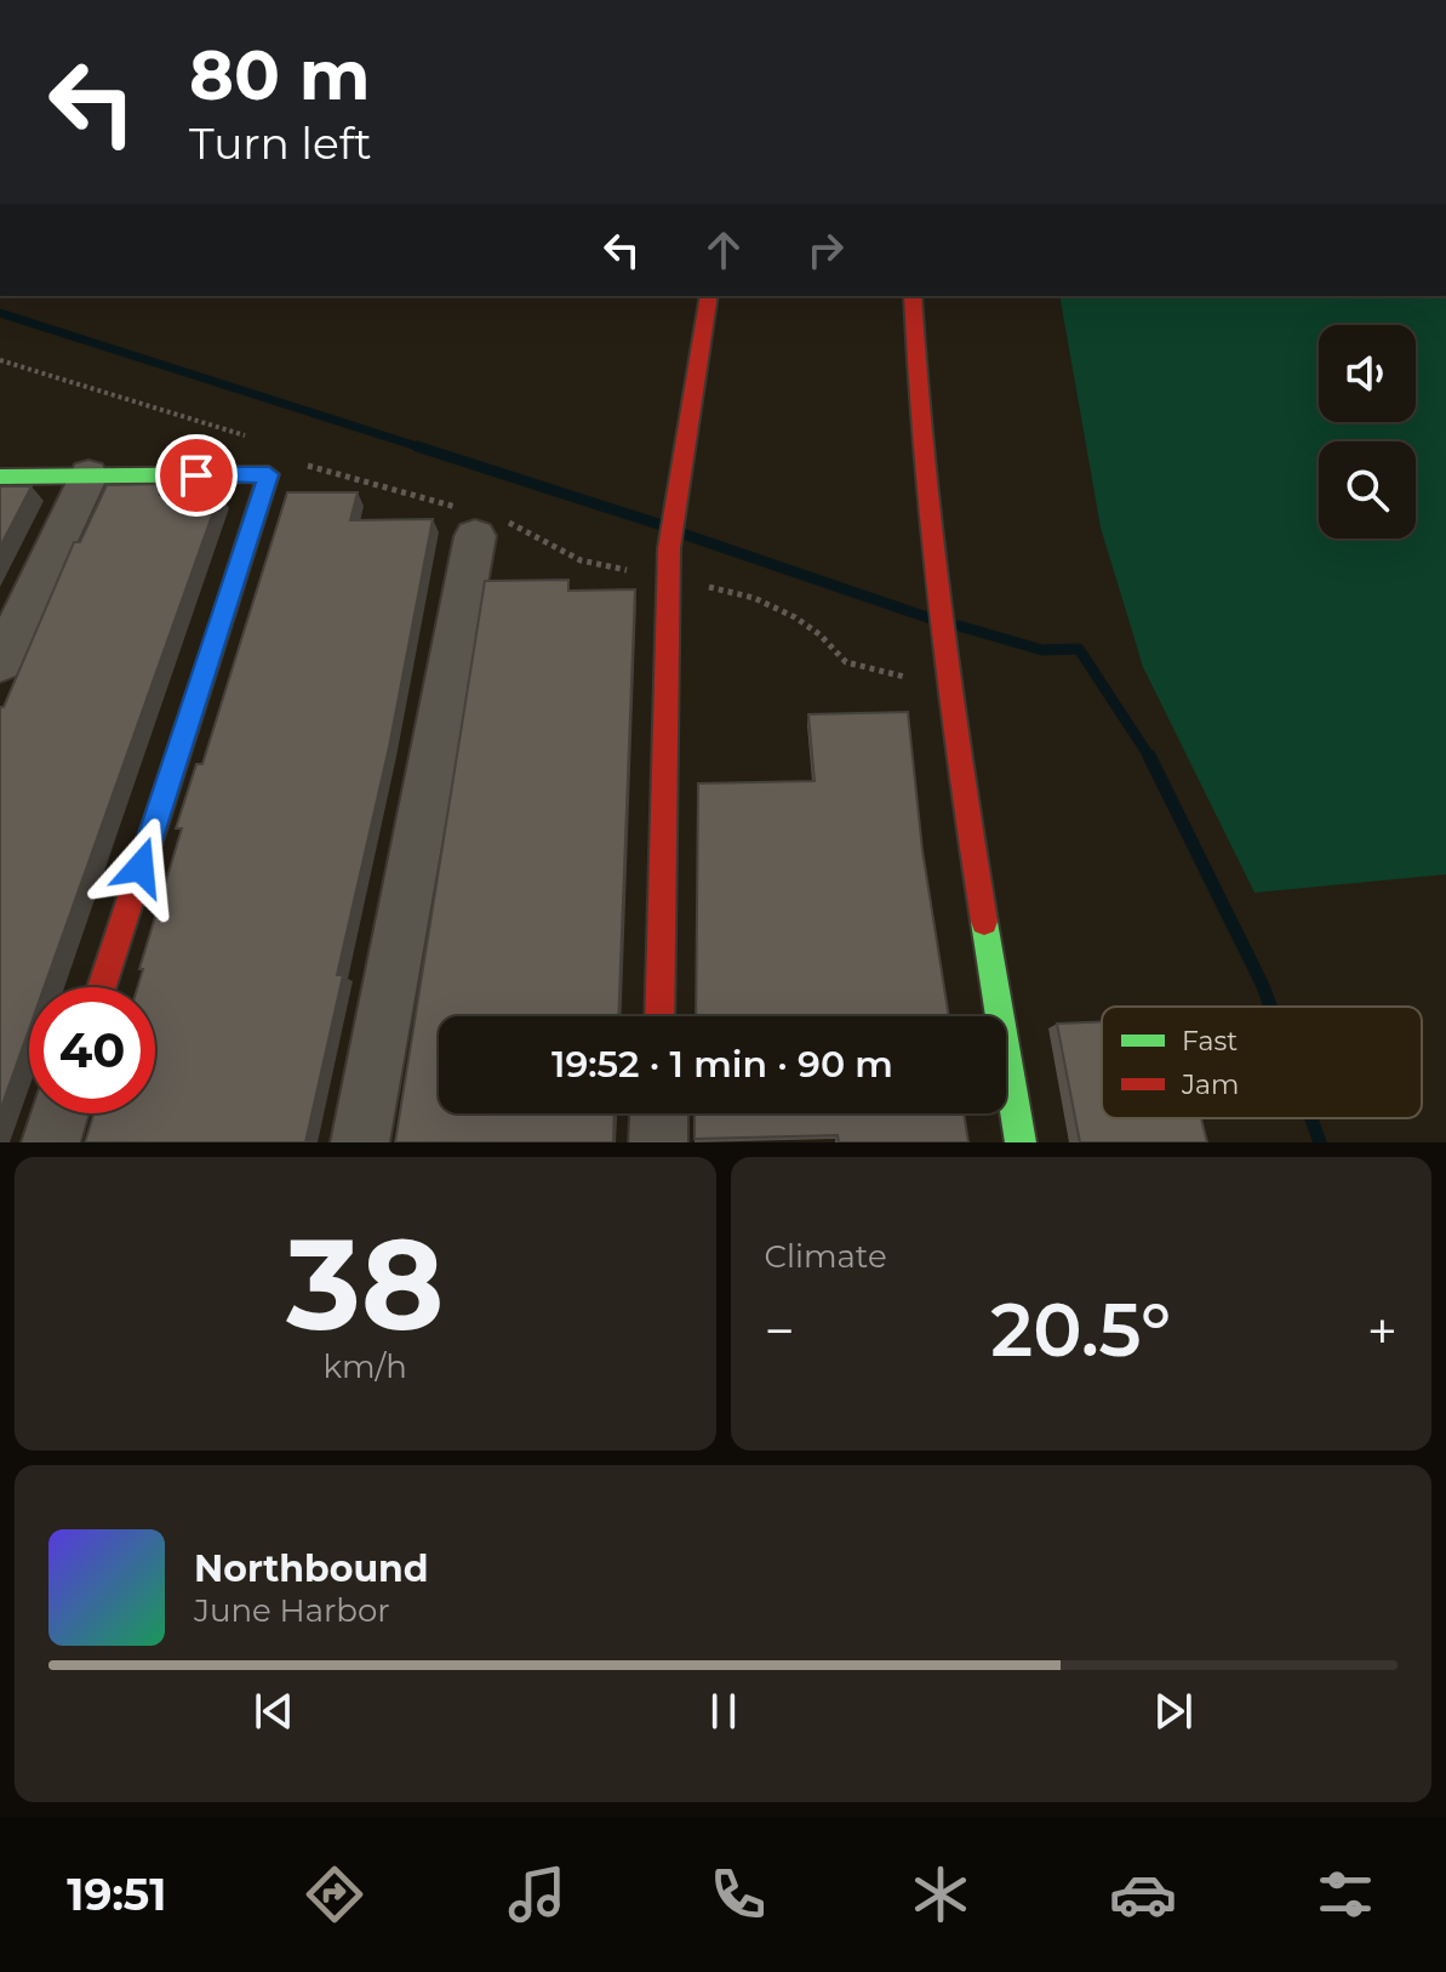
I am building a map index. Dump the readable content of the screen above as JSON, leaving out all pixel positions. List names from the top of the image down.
{
  "legend": ["Fast", "Jam"],
  "page": {
    "turn": ["80 m", "Turn left"],
    "limit": "40",
    "trip": "19:52 · 1 min · 90 m",
    "tile": [
      ["38", "km/h"],
      "Climate"
    ],
    "heat": ["−", "20.5°", "+"],
    "song": ["Northbound", "June Harbor"],
    "tabs": "19:51"
  }
}
